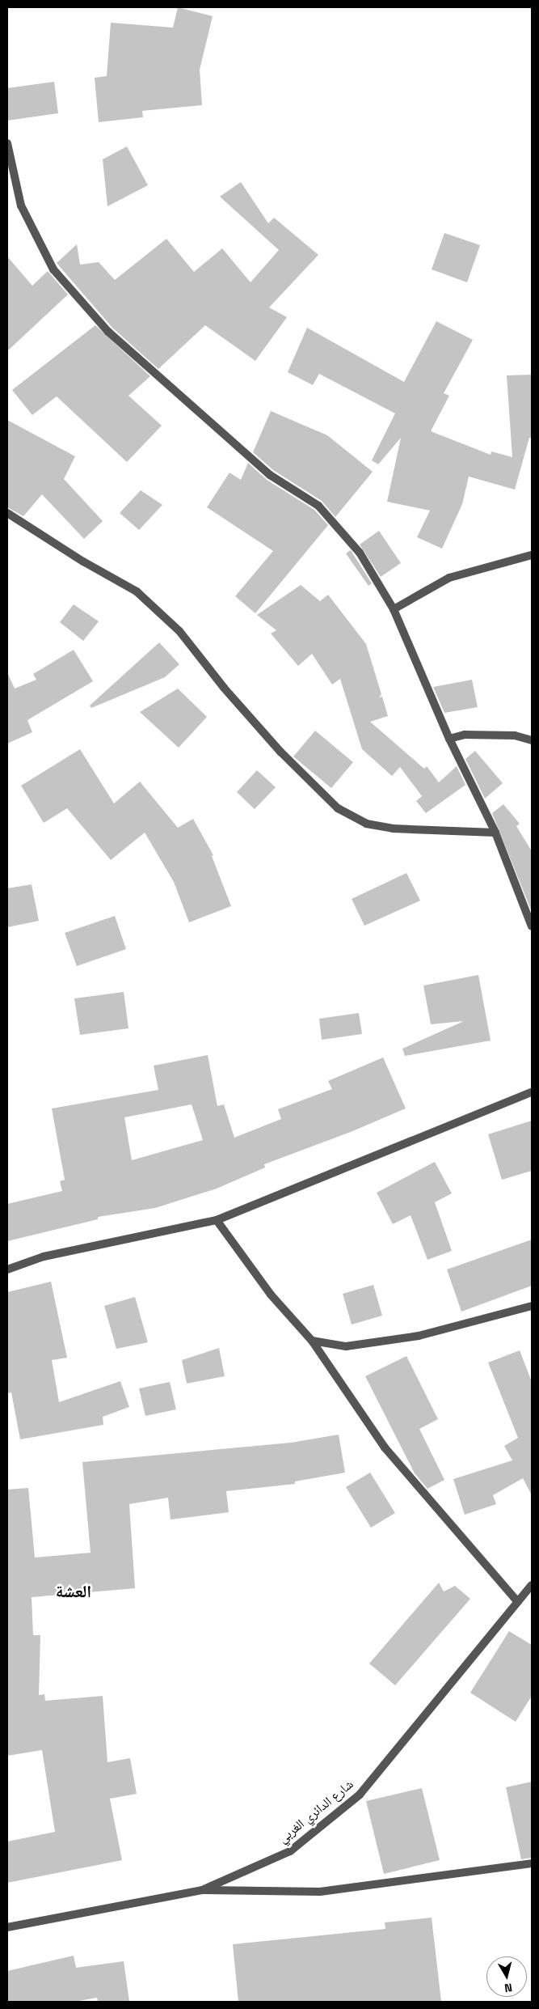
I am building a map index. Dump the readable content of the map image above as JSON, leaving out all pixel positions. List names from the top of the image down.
{
  "streets": {
    "street": ["شارع الدائري الغربي"]
  },
  "districts": ["العشة"],
  "north": "bottom"
}
